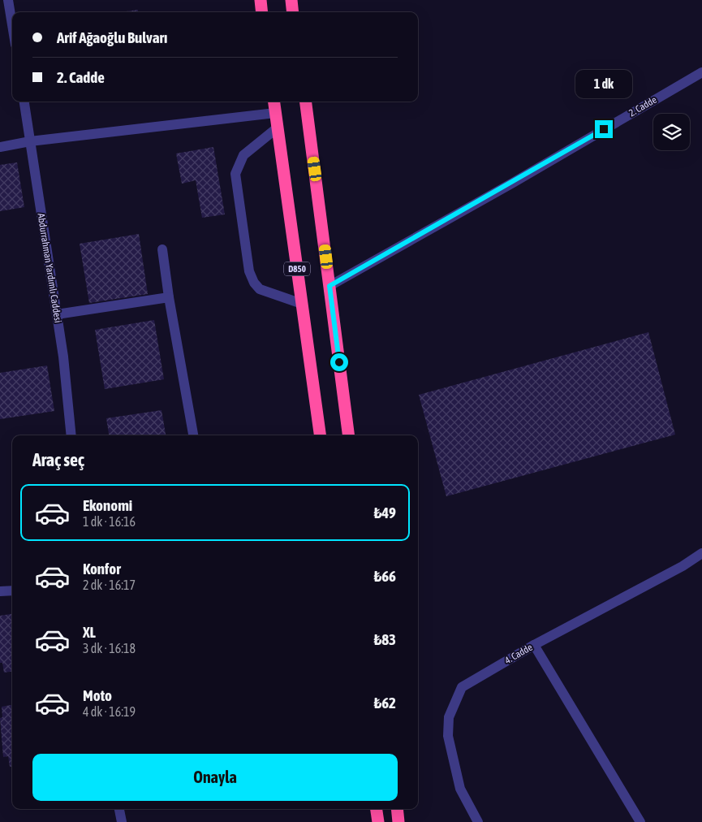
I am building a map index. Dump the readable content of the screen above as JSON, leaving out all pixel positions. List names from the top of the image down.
{
  "streets": {
    "highway": ["D850"],
    "street": ["2. Cadde", "Abdurrahman Yardımlı Caddesi", "4. Cadde"]
  },
  "page": {
    "banner": ["Arif Ağaoğlu Bulvarı", "2. Cadde"],
    "bubble": "1 dk",
    "heading": "Araç seç",
    "list": [
      {
        "name": "Ekonomi",
        "note": "1 dk · 16:16",
        "value": "₺49"
      },
      {
        "name": "Konfor",
        "note": "2 dk · 16:17",
        "value": "₺66"
      },
      {
        "name": "XL",
        "note": "3 dk · 16:18",
        "value": "₺83"
      },
      {
        "name": "Moto",
        "note": "4 dk · 16:19",
        "value": "₺62"
      }
    ],
    "buttons": "Onayla"
  }
}
